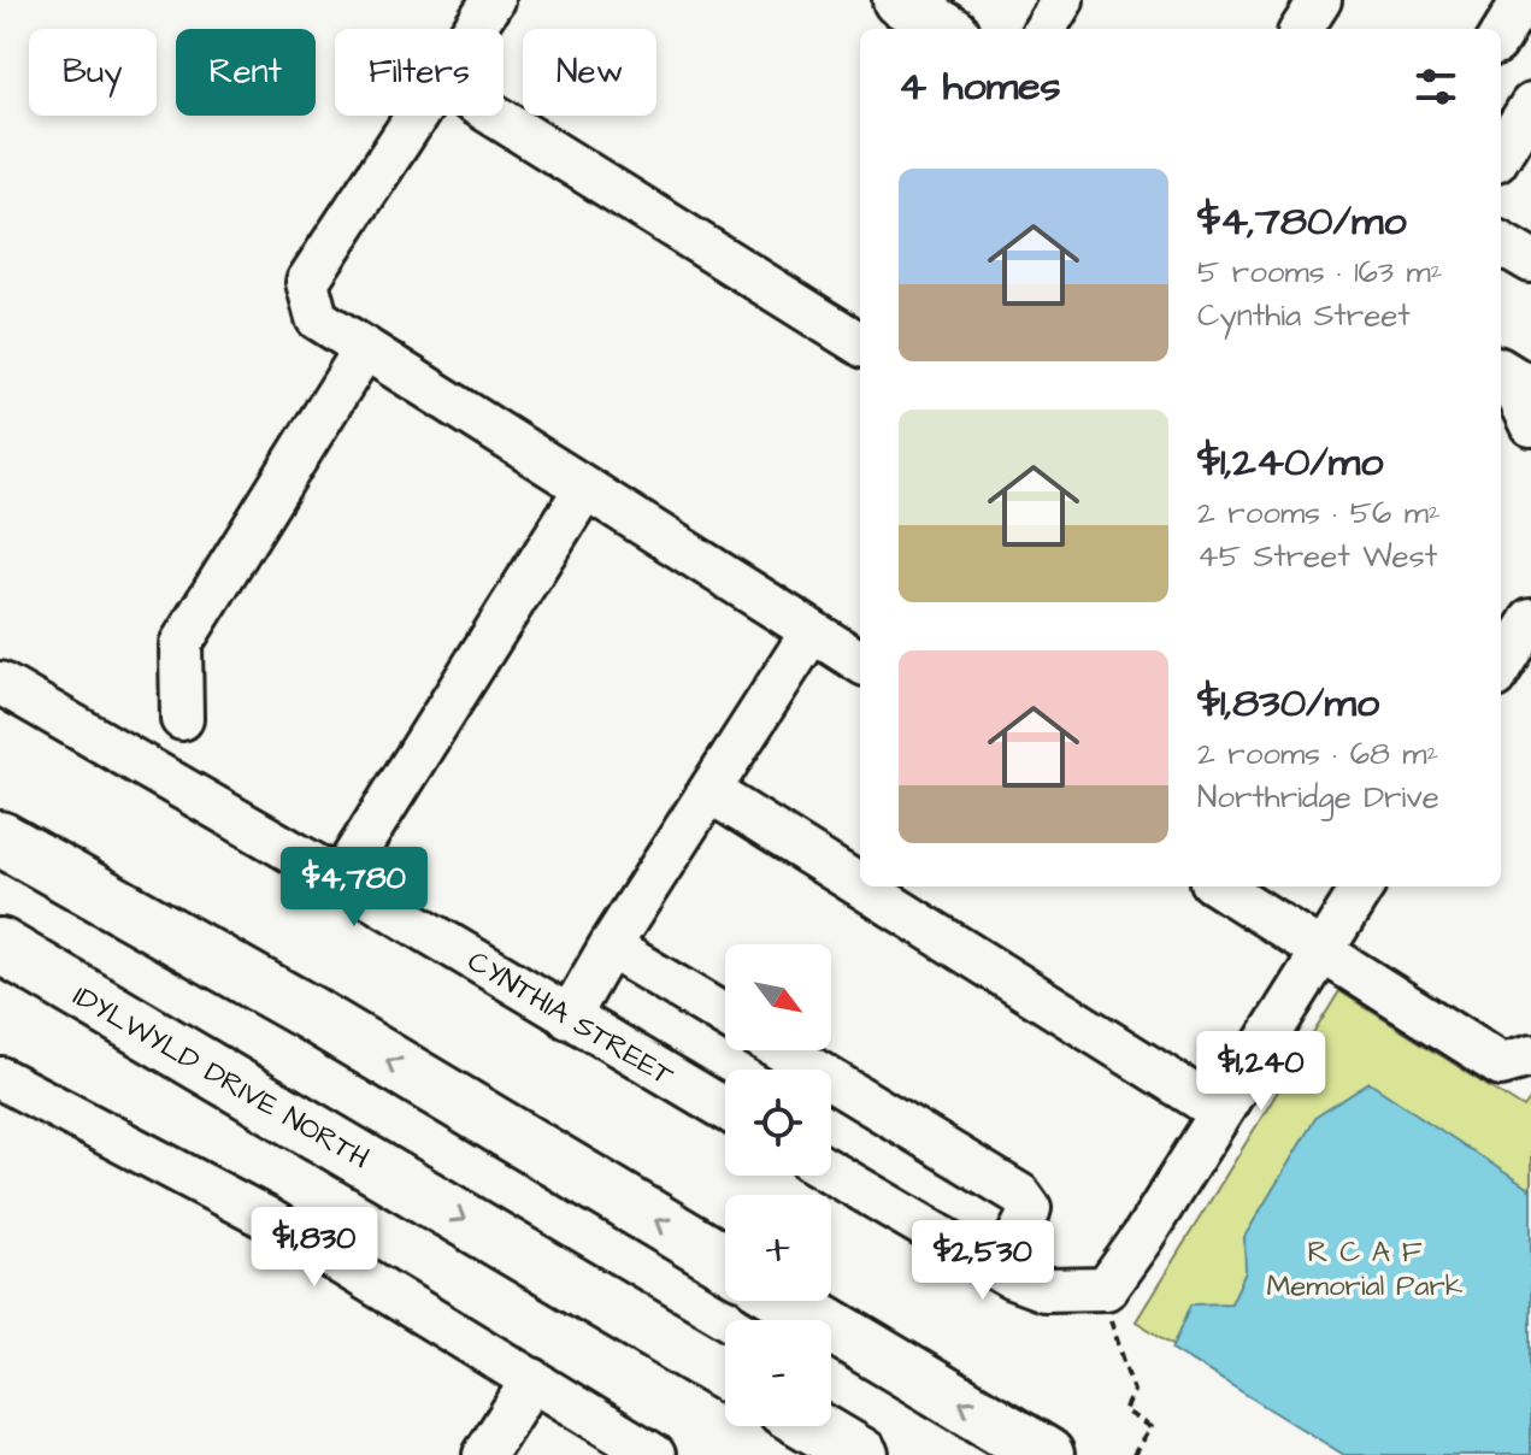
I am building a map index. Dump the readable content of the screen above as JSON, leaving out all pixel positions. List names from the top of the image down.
{
  "streets": {
    "highway": ["IDYLWYLD DRIVE NORTH"],
    "street": ["CYNTHIA STREET"]
  },
  "parks": ["R C A F Memorial Park"],
  "north": "bottom right",
  "page": {
    "chip": [
      "Buy",
      "Rent",
      "Filters",
      "New"
    ],
    "heading": "4 homes",
    "list": [
      {
        "name": "$4,780/mo",
        "note": "5 rooms · 163 m² · Cynthia Street"
      },
      {
        "name": "$1,240/mo",
        "note": "2 rooms · 56 m² · 45 Street West"
      },
      {
        "name": "$1,830/mo",
        "note": "2 rooms · 68 m² · Northridge Drive"
      }
    ],
    "price": [
      "$4,780",
      "$1,240",
      "$1,830",
      "$2,530"
    ],
    "map_buttons": ["+", "−"]
  }
}
